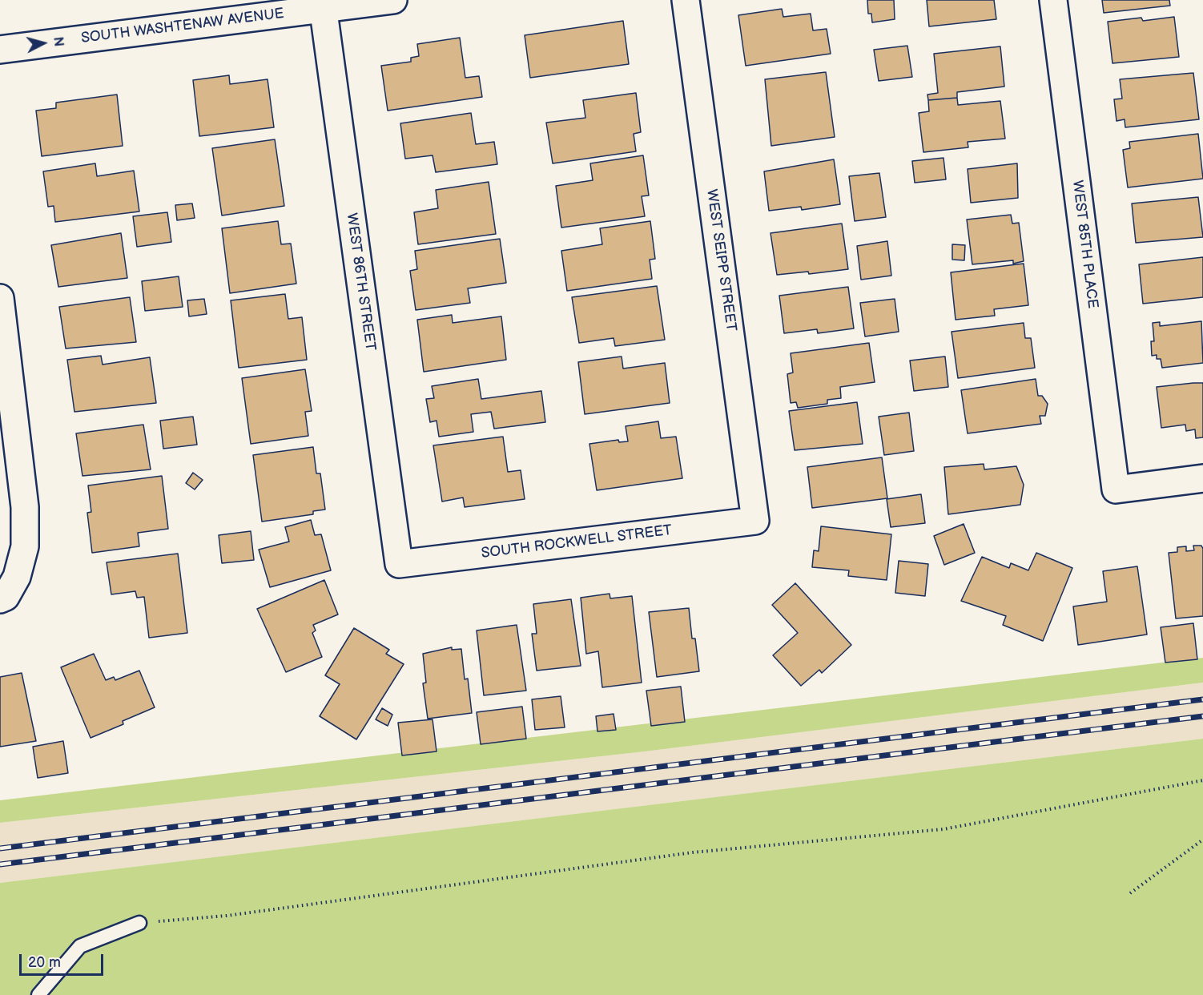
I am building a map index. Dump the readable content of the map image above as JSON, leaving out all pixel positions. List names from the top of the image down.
{
  "streets": {
    "street": [
      "SOUTH WASHTENAW AVENUE",
      "WEST 85TH PLACE",
      "WEST SEIPP STREET",
      "WEST 86TH STREET",
      "SOUTH ROCKWELL STREET"
    ]
  },
  "crossings": [
    ["SOUTH WASHTENAW AVENUE", "WEST 86TH STREET"],
    ["WEST SEIPP STREET", "SOUTH ROCKWELL STREET"],
    ["WEST 86TH STREET", "SOUTH ROCKWELL STREET"]
  ],
  "scale_bar": "20 m",
  "north": "right"
}
